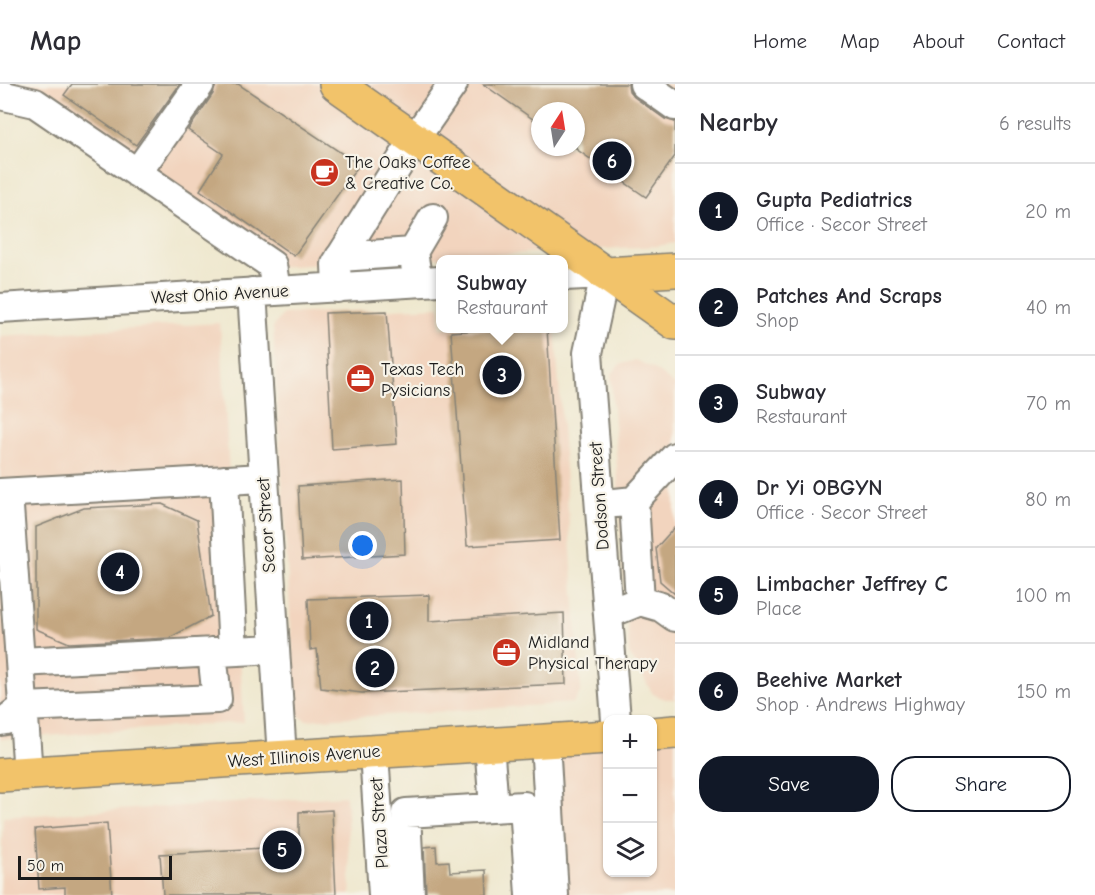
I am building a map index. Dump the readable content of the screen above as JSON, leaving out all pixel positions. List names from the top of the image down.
{
  "streets": {
    "main road": ["West Illinois Avenue"],
    "street": [
      "West Ohio Avenue",
      "Dodson Street",
      "Secor Street",
      "Plaza Street"
    ]
  },
  "crossings": [
    ["West Ohio Avenue", "Secor Street"],
    ["Secor Street", "West Illinois Avenue"],
    ["West Illinois Avenue", "Plaza Street"]
  ],
  "places": {
    "cafe": ["The Oaks Coffee & Creative Co."],
    "office": ["Texas Tech Pysicians", "Midland Physical Therapy"]
  },
  "scale_bar": "50 m",
  "north": "top",
  "page": {
    "header": "Map",
    "nav": [
      "Home",
      "Map",
      "About",
      "Contact"
    ],
    "heading": ["Nearby", "6 results"],
    "pins": [
      "6",
      "3",
      "4",
      "1",
      "2",
      "5"
    ],
    "list": [
      {
        "mark": "1",
        "name": "Gupta Pediatrics",
        "note": "Office · Secor Street",
        "value": "20 m"
      },
      {
        "mark": "2",
        "name": "Patches And Scraps",
        "note": "Shop",
        "value": "40 m"
      },
      {
        "mark": "3",
        "name": "Subway",
        "note": "Restaurant",
        "value": "70 m"
      },
      {
        "mark": "4",
        "name": "Dr Yi OBGYN",
        "note": "Office · Secor Street",
        "value": "80 m"
      },
      {
        "mark": "5",
        "name": "Limbacher Jeffrey C",
        "note": "Place",
        "value": "100 m"
      },
      {
        "mark": "6",
        "name": "Beehive Market",
        "note": "Shop · Andrews Highway",
        "value": "150 m"
      }
    ],
    "popup": ["Subway", "Restaurant"],
    "map_buttons": ["+", "−"],
    "buttons": ["Save", "Share"],
    "scale": "50 m"
  }
}
